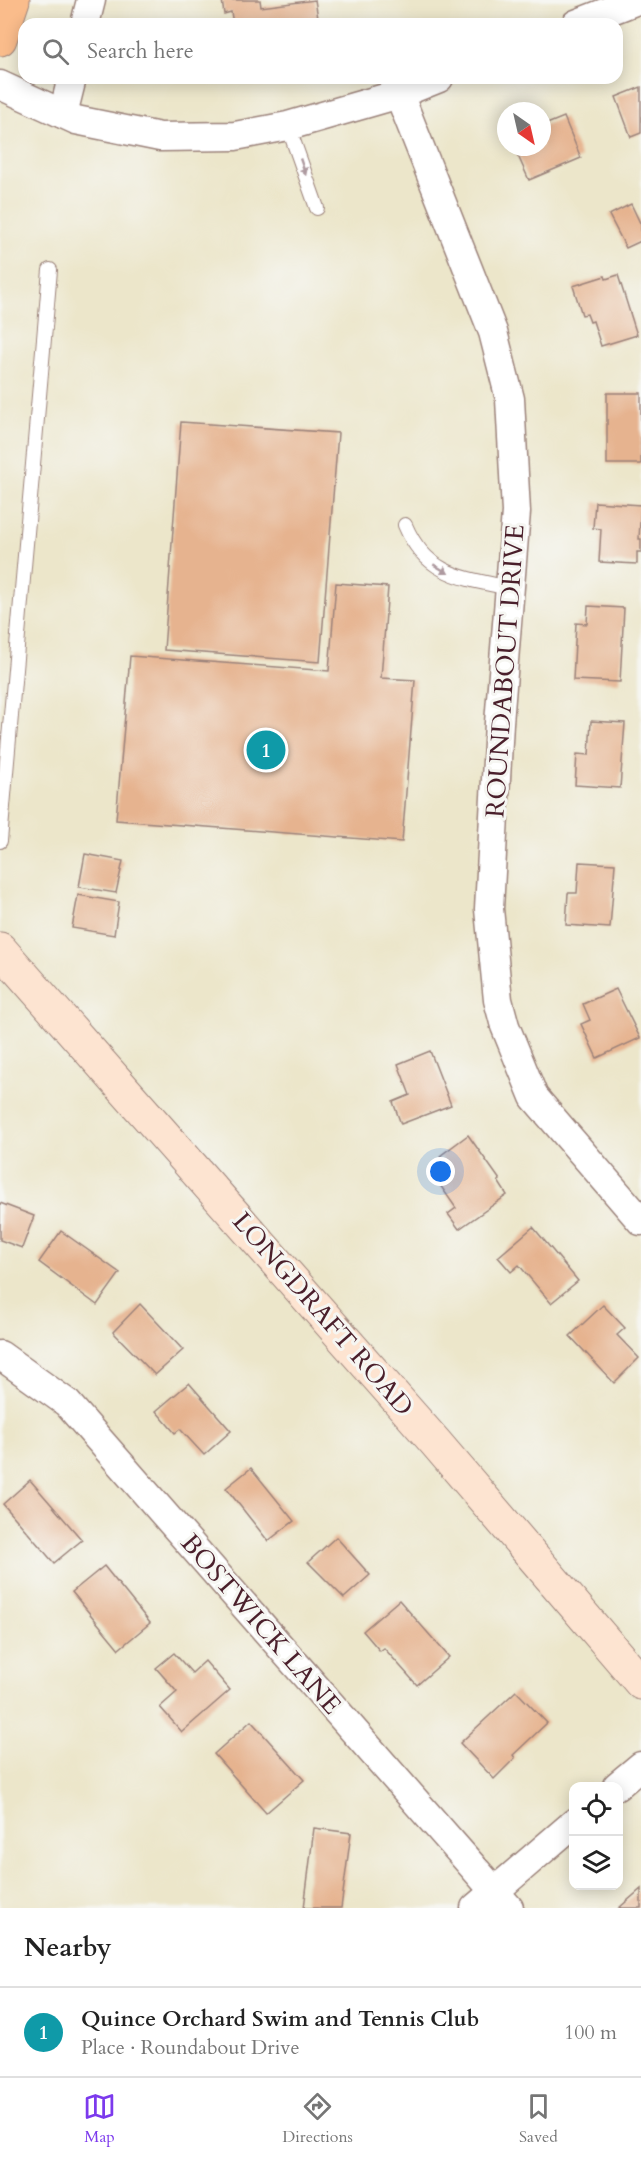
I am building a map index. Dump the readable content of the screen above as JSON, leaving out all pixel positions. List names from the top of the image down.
{
  "streets": {
    "street": ["ROUNDABOUT DRIVE", "LONGDRAFT ROAD", "BOSTWICK LANE"]
  },
  "north": "bottom right",
  "page": {
    "search": "Search here",
    "pins": "1",
    "heading": "Nearby",
    "list": [
      {
        "mark": "1",
        "name": "Quince Orchard Swim and Tennis Club",
        "note": "Place · Roundabout Drive",
        "value": "100 m"
      }
    ],
    "nav": ["Map", "Directions", "Saved"]
  }
}
